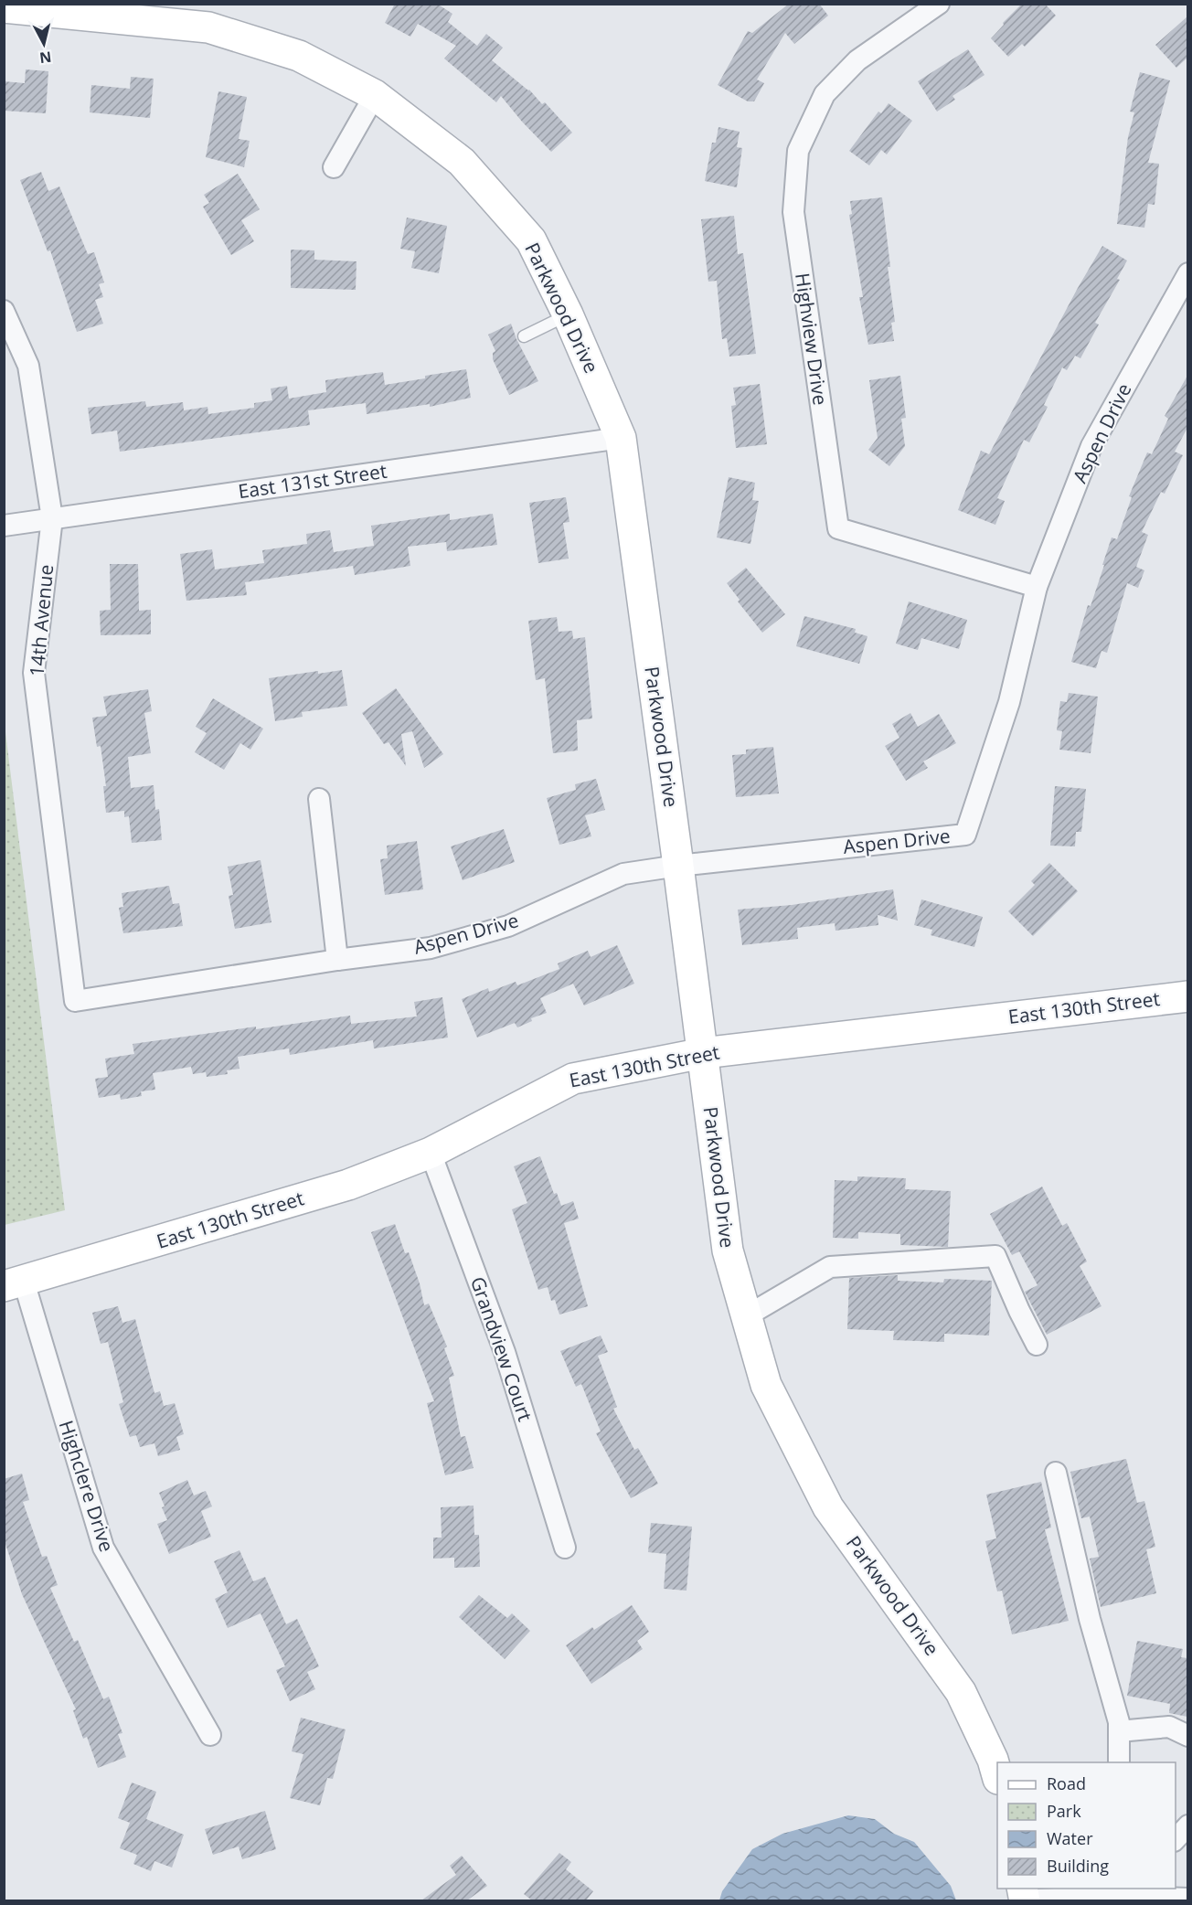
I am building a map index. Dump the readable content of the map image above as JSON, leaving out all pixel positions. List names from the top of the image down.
{
  "streets": {
    "street": [
      "Parkwood Drive",
      "Highview Drive",
      "Aspen Drive",
      "East 131st Street",
      "14th Avenue",
      "East 130th Street",
      "Grandview Court",
      "Highclere Drive"
    ]
  },
  "crossings": [
    ["Parkwood Drive", "Aspen Drive"],
    ["Parkwood Drive", "East 131st Street"],
    ["Parkwood Drive", "East 130th Street"],
    ["Highview Drive", "Aspen Drive"],
    ["Aspen Drive", "14th Avenue"],
    ["East 131st Street", "14th Avenue"],
    ["East 130th Street", "Grandview Court"],
    ["East 130th Street", "Highclere Drive"]
  ],
  "legend": [
    "Road",
    "Park",
    "Water",
    "Building"
  ],
  "north": "bottom"
}
